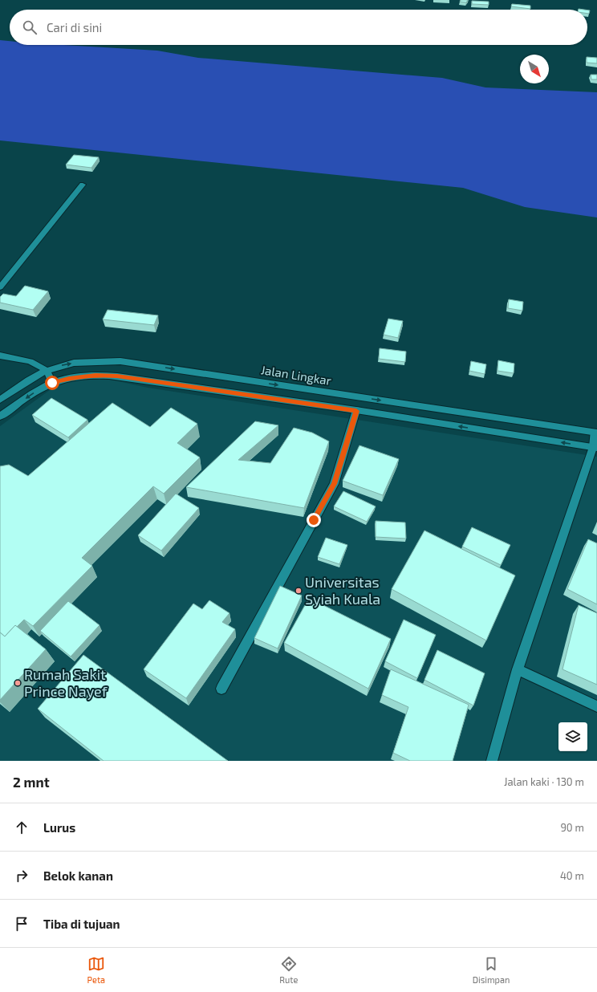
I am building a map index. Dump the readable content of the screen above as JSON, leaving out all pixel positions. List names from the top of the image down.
{
  "streets": {
    "street": ["Jalan Lingkar"]
  },
  "places": ["Universitas Syiah Kuala", "Rumah Sakit Prince Nayef"],
  "north": "bottom right",
  "page": {
    "search": "Cari di sini",
    "heading": ["2 mnt", "Jalan kaki · 130 m"],
    "list": [
      ["Lurus", "90 m"],
      ["Belok kanan", "40 m"],
      "Tiba di tujuan"
    ],
    "nav": ["Peta", "Rute", "Disimpan"]
  }
}
